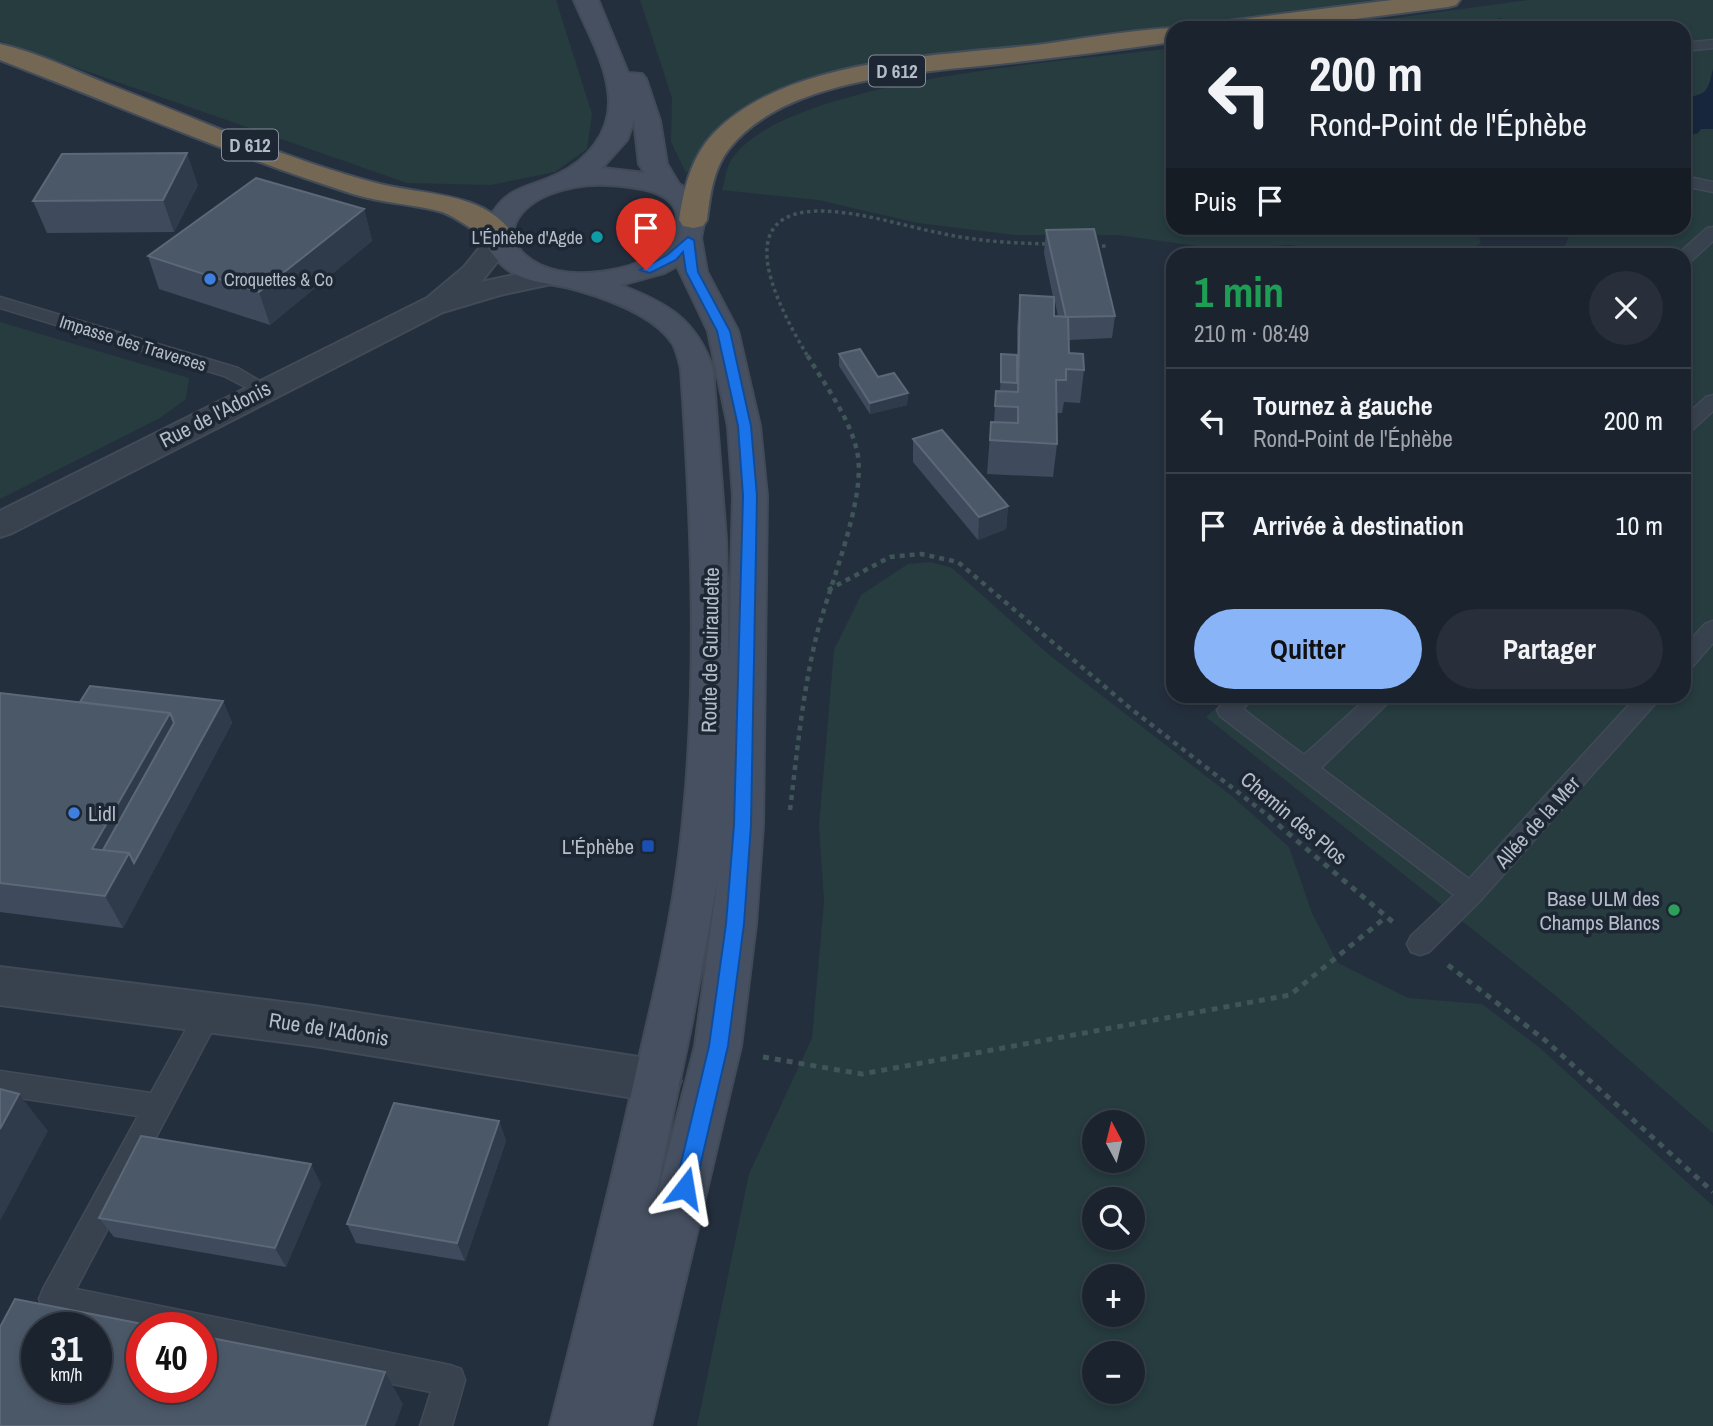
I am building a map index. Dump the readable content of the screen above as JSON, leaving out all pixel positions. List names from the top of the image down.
{
  "streets": {
    "highway": ["D 612"],
    "street": ["Rue de l'Adonis", "Route de Guiraudette"],
    "lane": ["Impasse des Traverses", "Allée de la Mer"],
    "path": ["Chemin des Plos"]
  },
  "crossings": [
    ["D 612", "Rue de l'Adonis"],
    ["D 612", "Route de Guiraudette"],
    ["Impasse des Traverses", "Rue de l'Adonis"],
    ["Rue de l'Adonis", "Route de Guiraudette"],
    ["Chemin des Plos", "Allée de la Mer"]
  ],
  "places": {
    "other": [
      "L'Éphèbe d'Agde",
      "Croquettes & Co",
      "Lidl",
      "Base ULM des Champs Blancs"
    ],
    "transit": ["L'Éphèbe"]
  },
  "north": "top",
  "page": {
    "turn": ["200 m", "Rond-Point de l'Éphèbe"],
    "then": "Puis",
    "heading": ["1 min", "210 m · 08:49"],
    "list": [
      {
        "name": "Tournez à gauche",
        "note": "Rond-Point de l'Éphèbe",
        "value": "200 m"
      },
      {
        "name": "Arrivée à destination",
        "value": "10 m"
      }
    ],
    "buttons": ["Quitter", "Partager"],
    "map_buttons": ["+", "−"],
    "speed": "31 km/h",
    "limit": "40"
  }
}
